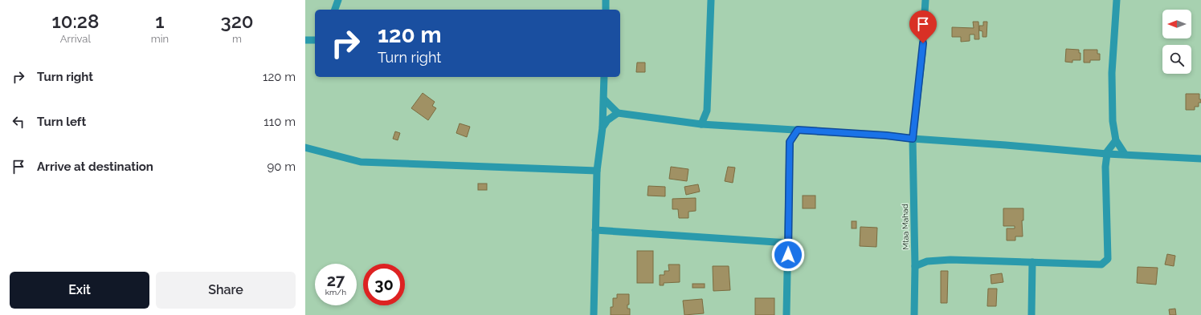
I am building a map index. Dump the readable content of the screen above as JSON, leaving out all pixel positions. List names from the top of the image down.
{
  "streets": {
    "street": ["Mtaa Mahad"]
  },
  "north": "left",
  "page": {
    "eta": [
      "10:28",
      "Arrival",
      "1",
      "min",
      "320",
      "m"
    ],
    "turn": ["120 m", "Turn right"],
    "list": [
      {
        "name": "Turn right",
        "value": "120 m"
      },
      {
        "name": "Turn left",
        "value": "110 m"
      },
      {
        "name": "Arrive at destination",
        "value": "90 m"
      }
    ],
    "speed": "27 km/h",
    "limit": "30",
    "buttons": ["Exit", "Share"]
  }
}
